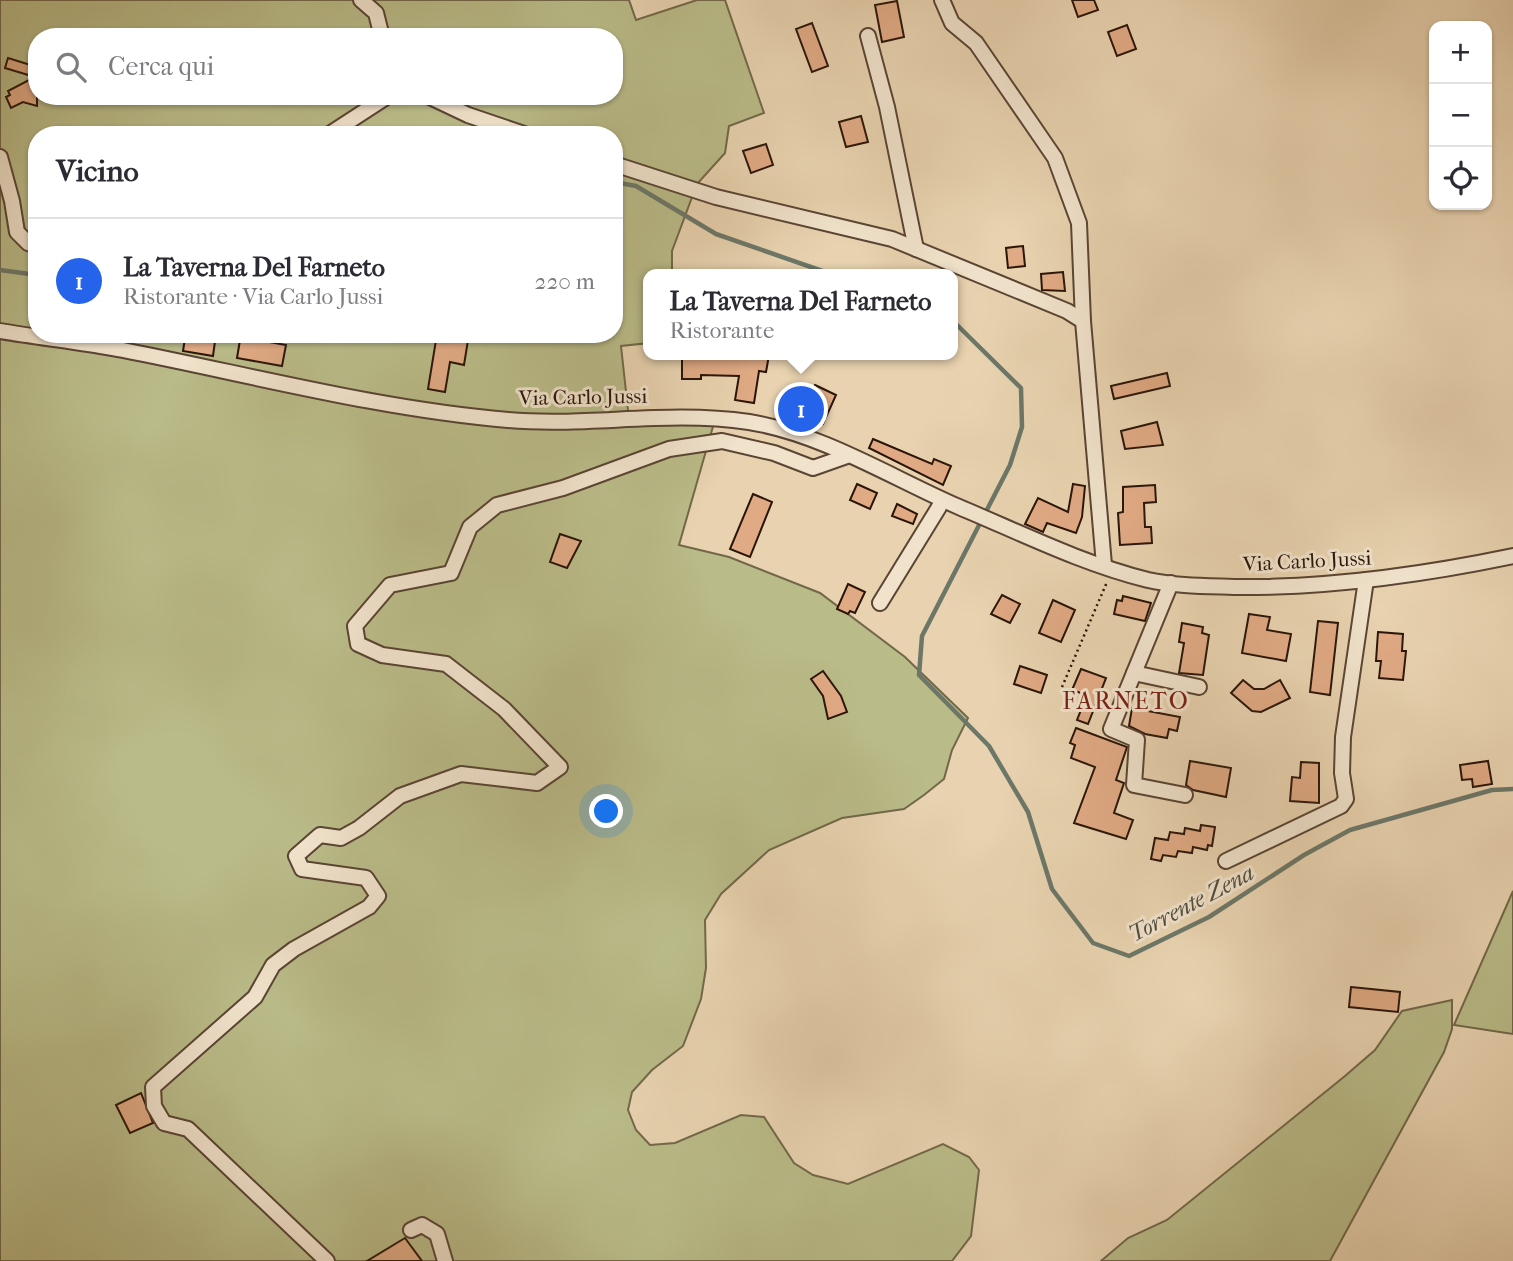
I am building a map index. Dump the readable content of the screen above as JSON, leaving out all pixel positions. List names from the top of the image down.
{
  "streets": {
    "street": ["Via Carlo Jussi"]
  },
  "districts": ["FARNETO"],
  "water": ["Torrente Zena"],
  "page": {
    "map_buttons": ["+", "−"],
    "search": "Cerca qui",
    "heading": "Vicino",
    "list": [
      {
        "mark": "1",
        "name": "La Taverna Del Farneto",
        "note": "Ristorante · Via Carlo Jussi",
        "value": "220 m"
      }
    ],
    "popup": ["La Taverna Del Farneto", "Ristorante"],
    "pins": "1"
  }
}
